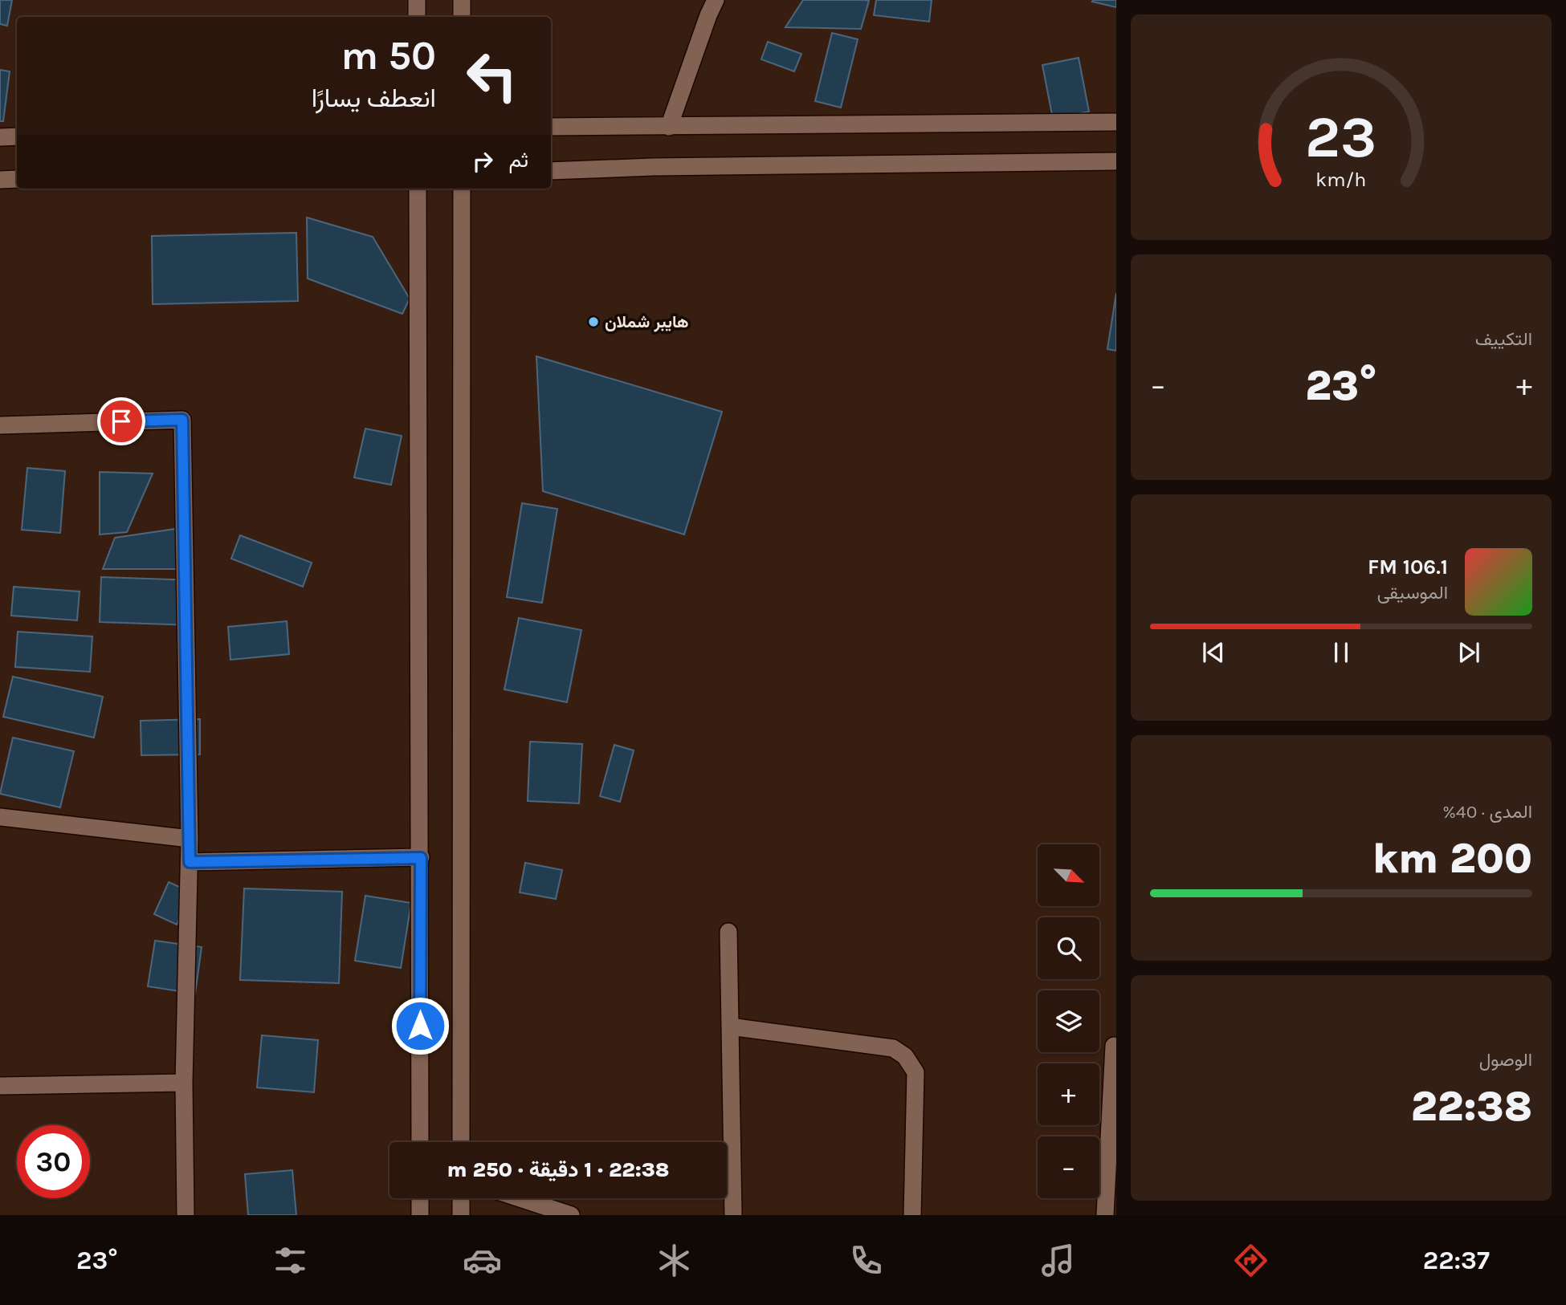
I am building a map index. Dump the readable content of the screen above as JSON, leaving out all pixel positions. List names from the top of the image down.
{
  "places": ["هايبر شملان"],
  "north": "bottom right",
  "page": {
    "turn": ["50 m", "انعطف يسارًا"],
    "then": "ثم",
    "tile": [
      "التكييف",
      ["المدى · 40%", "200 km"],
      ["الوصول", "22:38"]
    ],
    "heat": ["−", "23°", "+"],
    "song": ["106.1 FM", "الموسيقى"],
    "map_buttons": ["+", "−"],
    "limit": "30",
    "trip": "22:38 · 1 دقيقة · 250 m",
    "tabs": ["22:37", "23°"],
    "gauge": ["23", "km/h"]
  }
}
